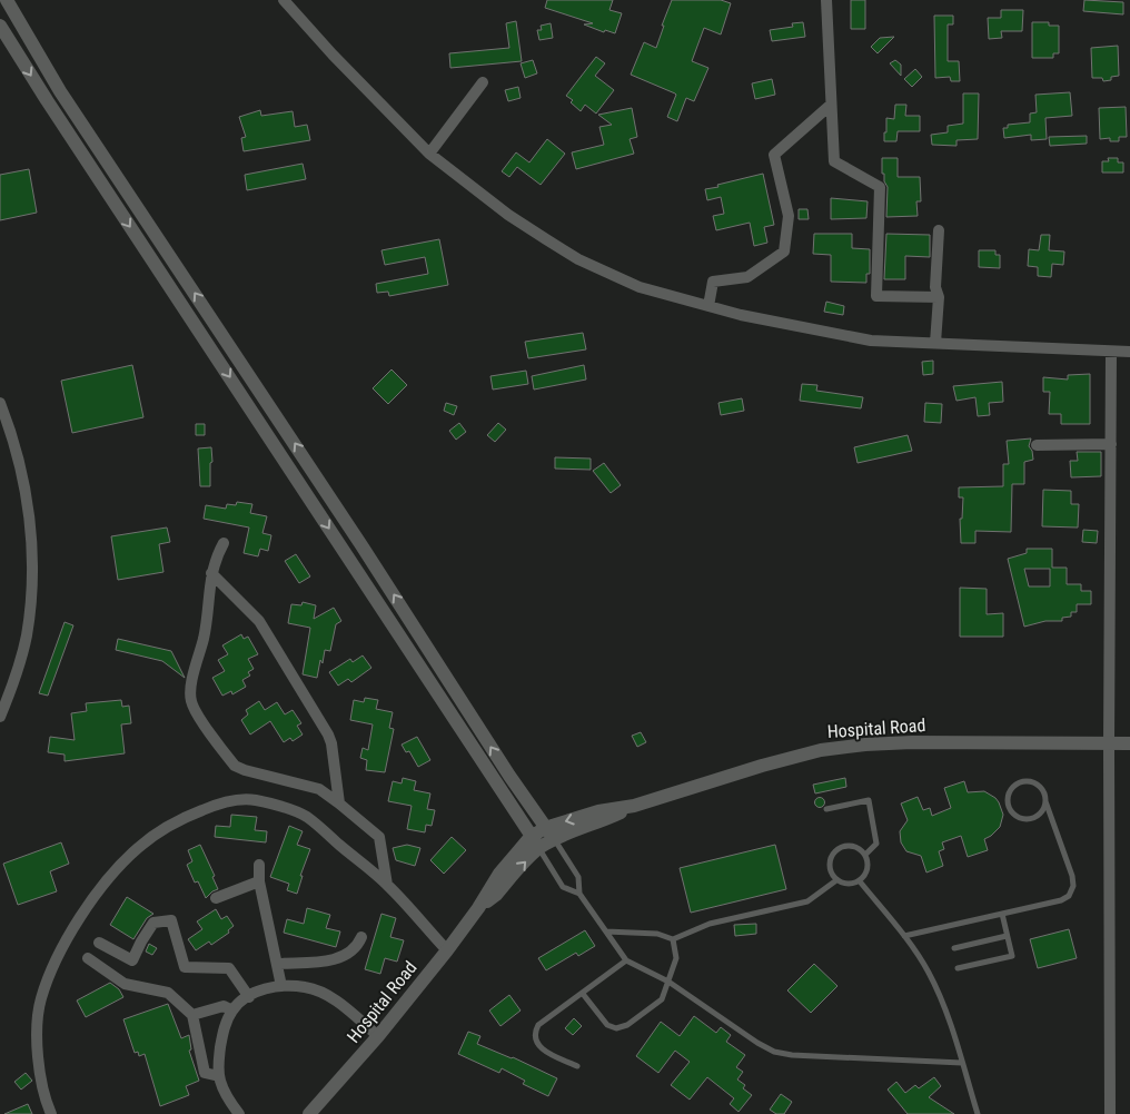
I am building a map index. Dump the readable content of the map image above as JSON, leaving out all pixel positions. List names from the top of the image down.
{
  "streets": {
    "street": ["Hospital Road"]
  }
}
